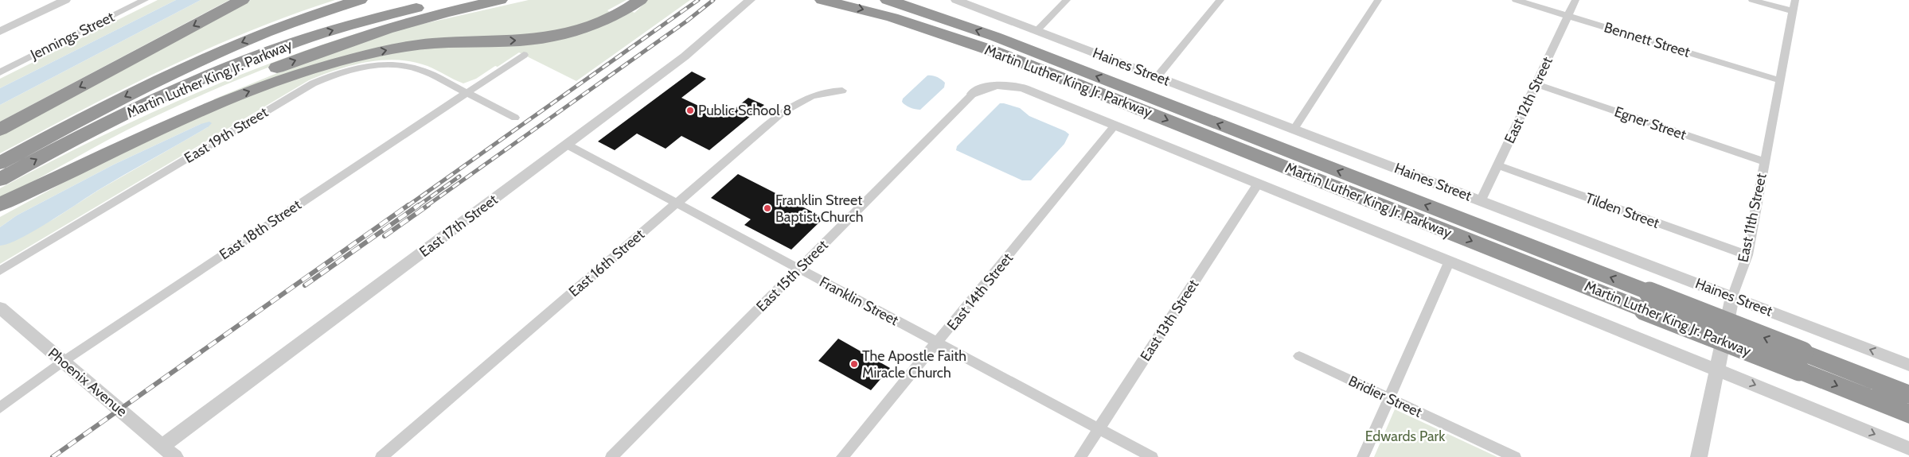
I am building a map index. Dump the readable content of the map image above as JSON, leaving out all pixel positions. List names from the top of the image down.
{
  "streets": {
    "highway": ["Martin Luther King Jr. Parkway"],
    "street": [
      "Jennings Street",
      "Bennett Street",
      "Haines Street",
      "East 12th Street",
      "Egner Street",
      "East 19th Street",
      "Tilden Street",
      "East 11th Street",
      "East 17th Street",
      "East 18th Street",
      "East 16th Street",
      "East 15th Street",
      "East 14th Street",
      "Franklin Street",
      "East 13th Street",
      "Phoenix Avenue",
      "Bridier Street"
    ]
  },
  "crossings": [
    ["Bennett Street", "East 12th Street"],
    ["Bennett Street", "East 11th Street"],
    ["Haines Street", "East 12th Street"],
    ["Haines Street", "East 11th Street"],
    ["East 12th Street", "Egner Street"],
    ["East 12th Street", "Tilden Street"],
    ["Egner Street", "East 11th Street"],
    ["East 19th Street", "East 18th Street"],
    ["Tilden Street", "East 11th Street"],
    ["East 17th Street", "Franklin Street"],
    ["East 17th Street", "Phoenix Avenue"],
    ["East 18th Street", "Phoenix Avenue"],
    ["East 16th Street", "Franklin Street"],
    ["East 15th Street", "Franklin Street"],
    ["East 14th Street", "Franklin Street"],
    ["Franklin Street", "East 13th Street"]
  ],
  "parks": ["Edwards Park"],
  "places": ["Public School 8", "Franklin Street Baptist Church", "The Apostle Faith Miracle Church"]
}
